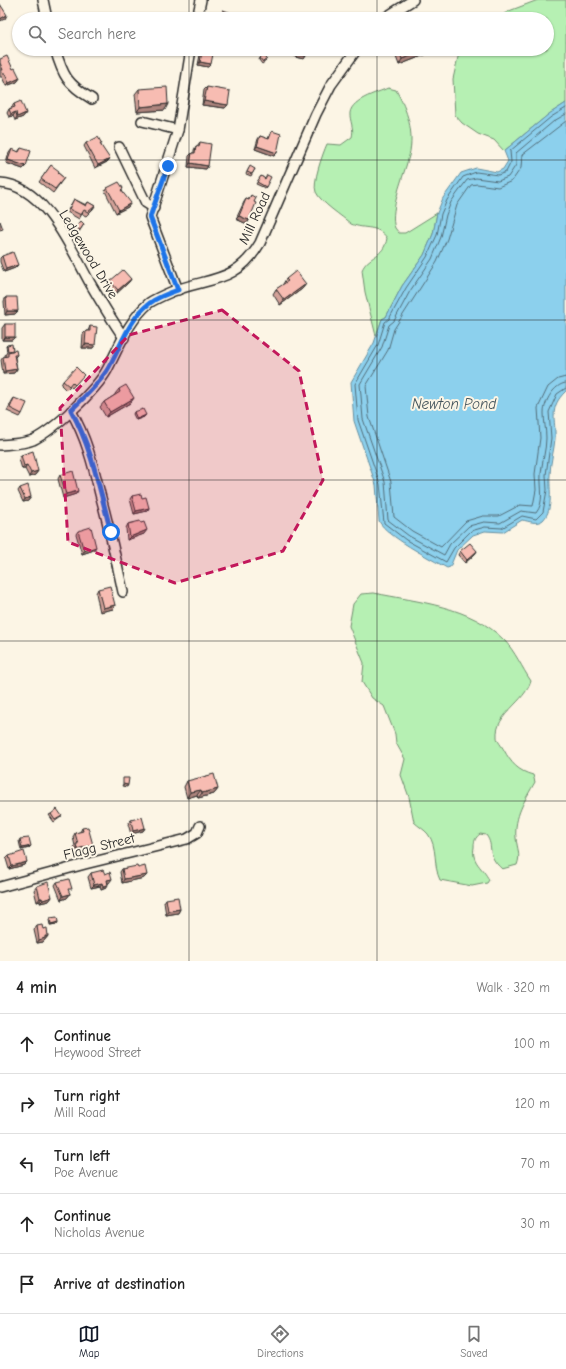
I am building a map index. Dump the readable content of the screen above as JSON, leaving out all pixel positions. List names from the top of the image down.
{
  "streets": {
    "street": ["Mill Road", "Ledgewood Drive", "Flagg Street"]
  },
  "crossings": [
    ["Mill Road", "Ledgewood Drive"]
  ],
  "water": ["Newton Pond"],
  "page": {
    "search": "Search here",
    "heading": ["4 min", "Walk · 320 m"],
    "list": [
      ["Continue", "Heywood Street", "100 m"],
      ["Turn right", "Mill Road", "120 m"],
      ["Turn left", "Poe Avenue", "70 m"],
      ["Continue", "Nicholas Avenue", "30 m"],
      "Arrive at destination"
    ],
    "nav": ["Map", "Directions", "Saved"]
  }
}
